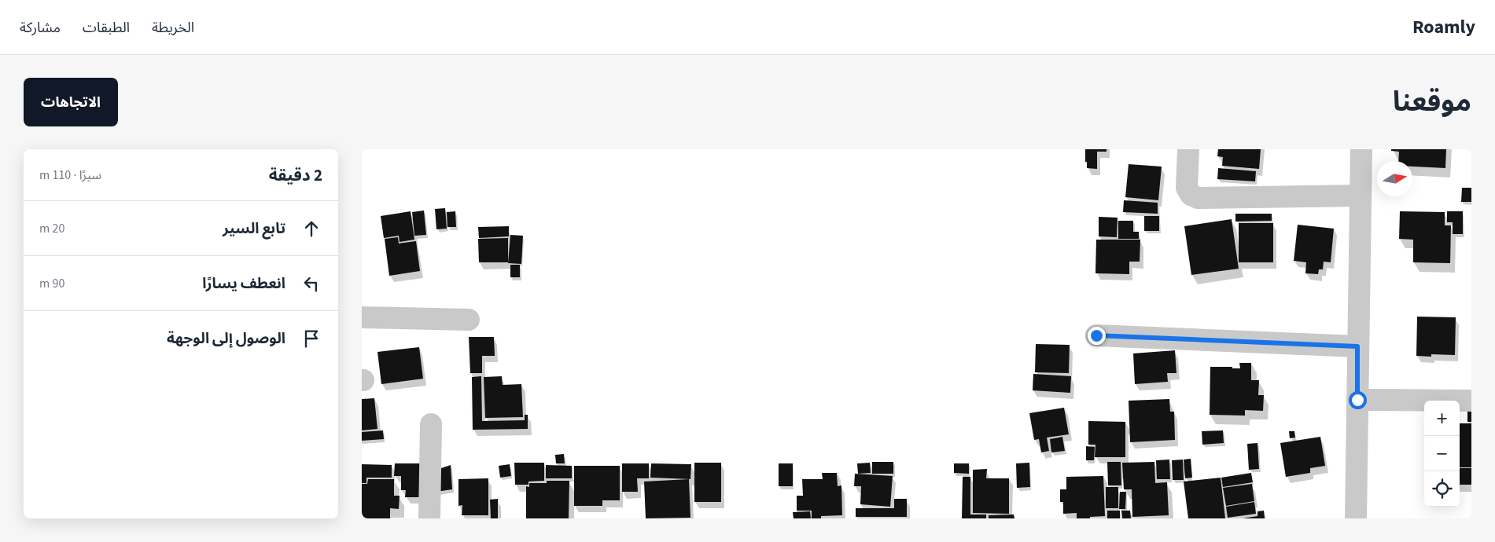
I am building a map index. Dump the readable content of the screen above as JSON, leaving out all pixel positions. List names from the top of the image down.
{
  "north": "right",
  "page": {
    "header": "Roamly",
    "nav": ["الخريطة", "الطبقات", "مشاركة"],
    "title": "موقعنا",
    "buttons": "الاتجاهات",
    "heading": ["2 دقيقة", "سيرًا · 110 m"],
    "list": [
      ["تابع السير", "20 m"],
      ["انعطف يسارًا", "90 m"],
      "الوصول إلى الوجهة"
    ],
    "map_buttons": ["+", "−"]
  }
}
